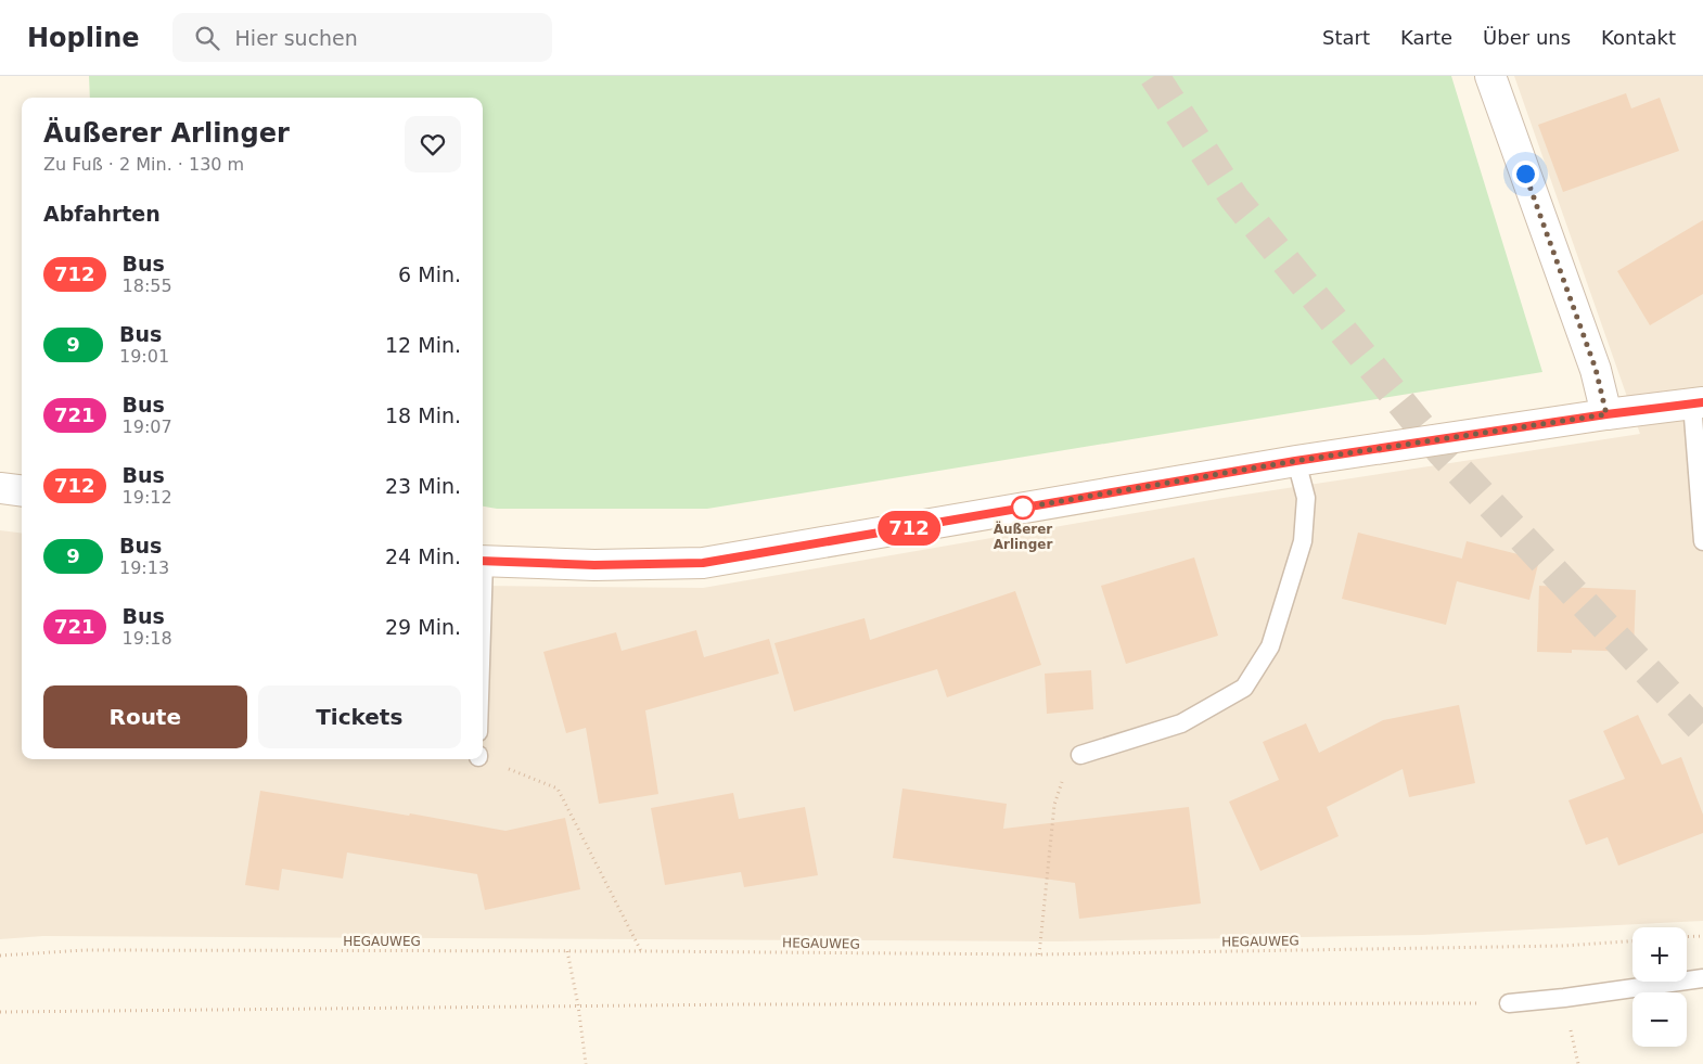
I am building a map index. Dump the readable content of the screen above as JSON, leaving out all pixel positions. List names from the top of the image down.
{
  "streets": {
    "path": ["HEGAUWEG"]
  },
  "places": ["Äußerer Arlinger"],
  "lines": ["bus line 712"],
  "page": {
    "header": "Hopline",
    "search": "Hier suchen",
    "nav": [
      "Start",
      "Karte",
      "Über uns",
      "Kontakt"
    ],
    "on_map": "712",
    "heading": [
      ["Äußerer Arlinger", "Zu Fuß · 2 Min. · 130 m"],
      "Abfahrten"
    ],
    "list": [
      {
        "mark": "712",
        "name": "Bus",
        "note": "18:55",
        "value": "6 Min."
      },
      {
        "mark": "9",
        "name": "Bus",
        "note": "19:01",
        "value": "12 Min."
      },
      {
        "mark": "721",
        "name": "Bus",
        "note": "19:07",
        "value": "18 Min."
      },
      {
        "mark": "712",
        "name": "Bus",
        "note": "19:12",
        "value": "23 Min."
      },
      {
        "mark": "9",
        "name": "Bus",
        "note": "19:13",
        "value": "24 Min."
      },
      {
        "mark": "721",
        "name": "Bus",
        "note": "19:18",
        "value": "29 Min."
      }
    ],
    "buttons": ["Route", "Tickets"],
    "map_buttons": ["+", "−"]
  }
}
